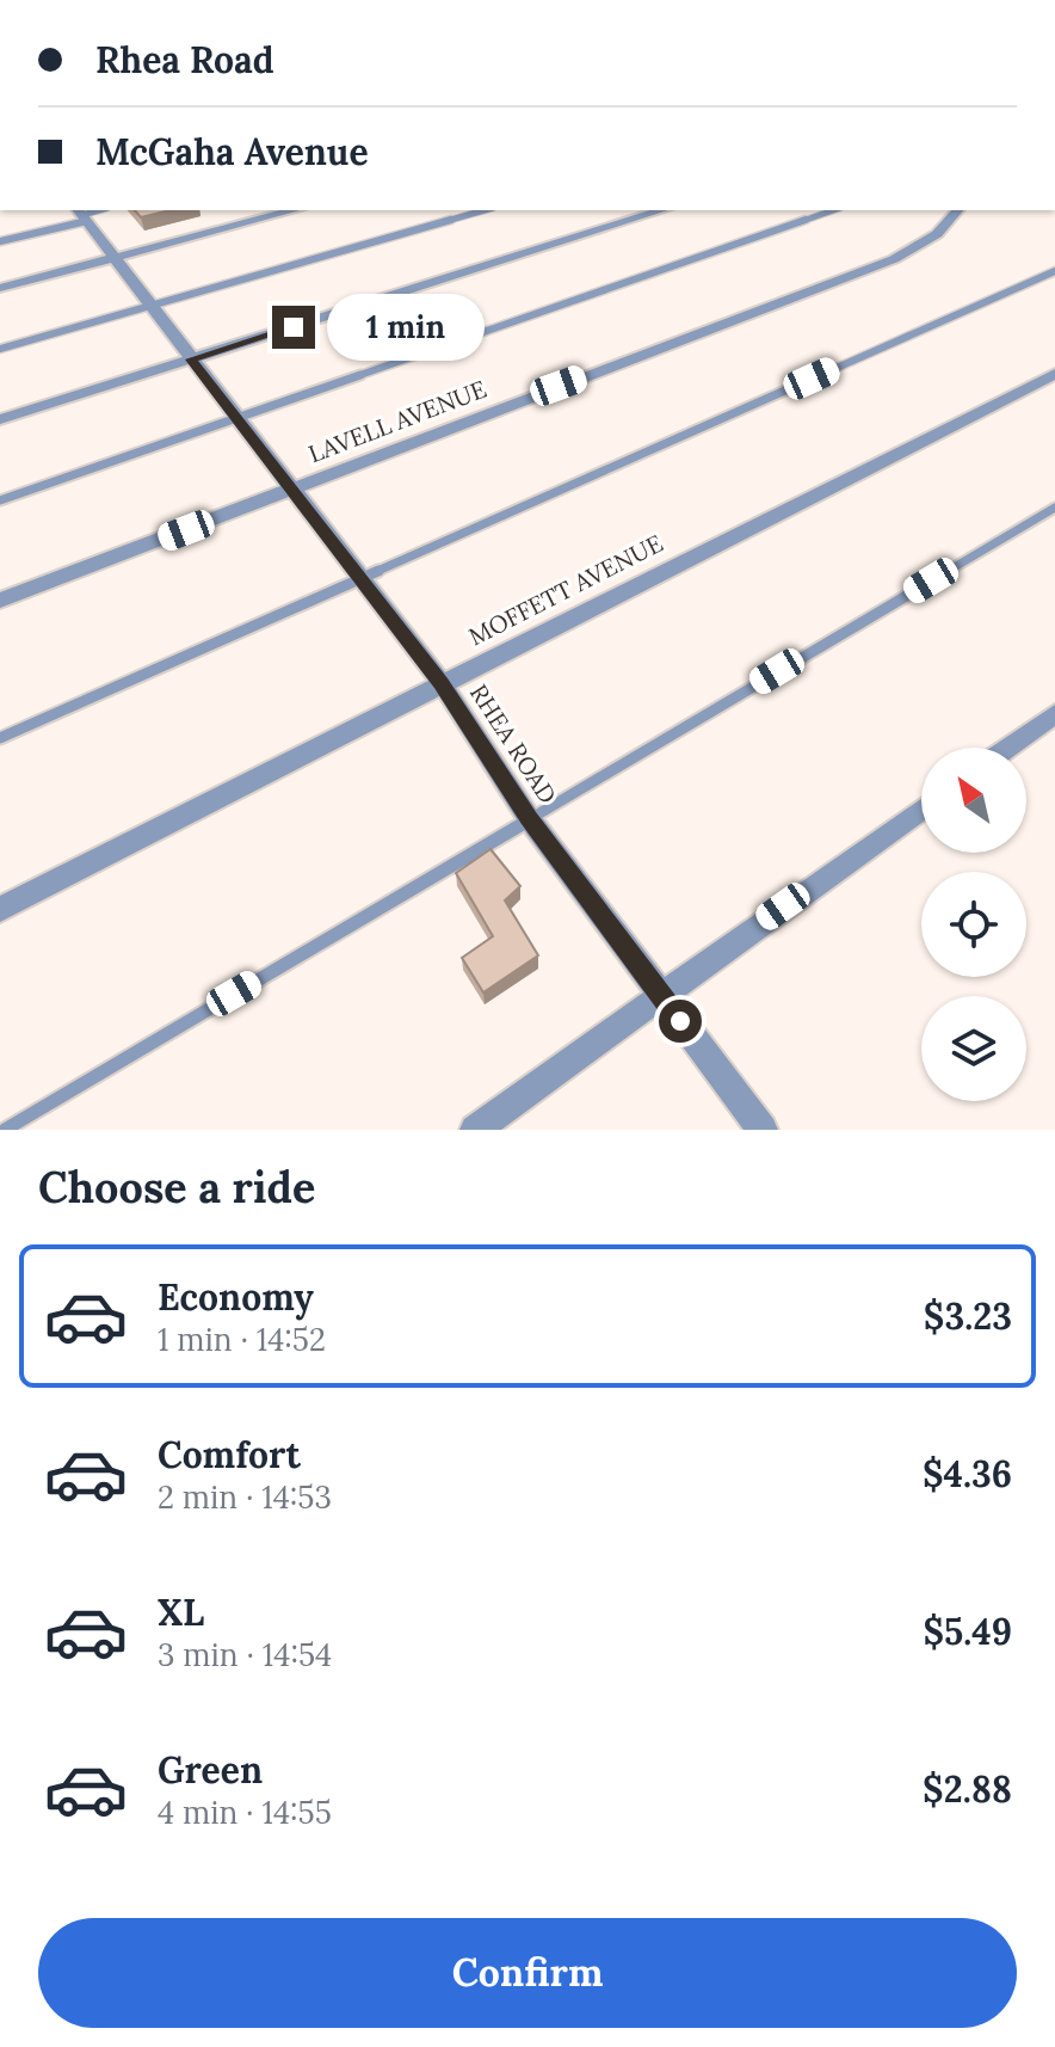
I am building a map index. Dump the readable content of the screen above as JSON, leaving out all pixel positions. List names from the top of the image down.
{
  "streets": {
    "street": ["LAVELL AVENUE", "MOFFETT AVENUE", "RHEA ROAD"]
  },
  "crossings": [
    ["LAVELL AVENUE", "RHEA ROAD"],
    ["MOFFETT AVENUE", "RHEA ROAD"]
  ],
  "north": "top left",
  "page": {
    "banner": ["Rhea Road", "McGaha Avenue"],
    "bubble": "1 min",
    "heading": "Choose a ride",
    "list": [
      {
        "name": "Economy",
        "note": "1 min · 14:52",
        "value": "$3.23"
      },
      {
        "name": "Comfort",
        "note": "2 min · 14:53",
        "value": "$4.36"
      },
      {
        "name": "XL",
        "note": "3 min · 14:54",
        "value": "$5.49"
      },
      {
        "name": "Green",
        "note": "4 min · 14:55",
        "value": "$2.88"
      }
    ],
    "buttons": "Confirm"
  }
}
